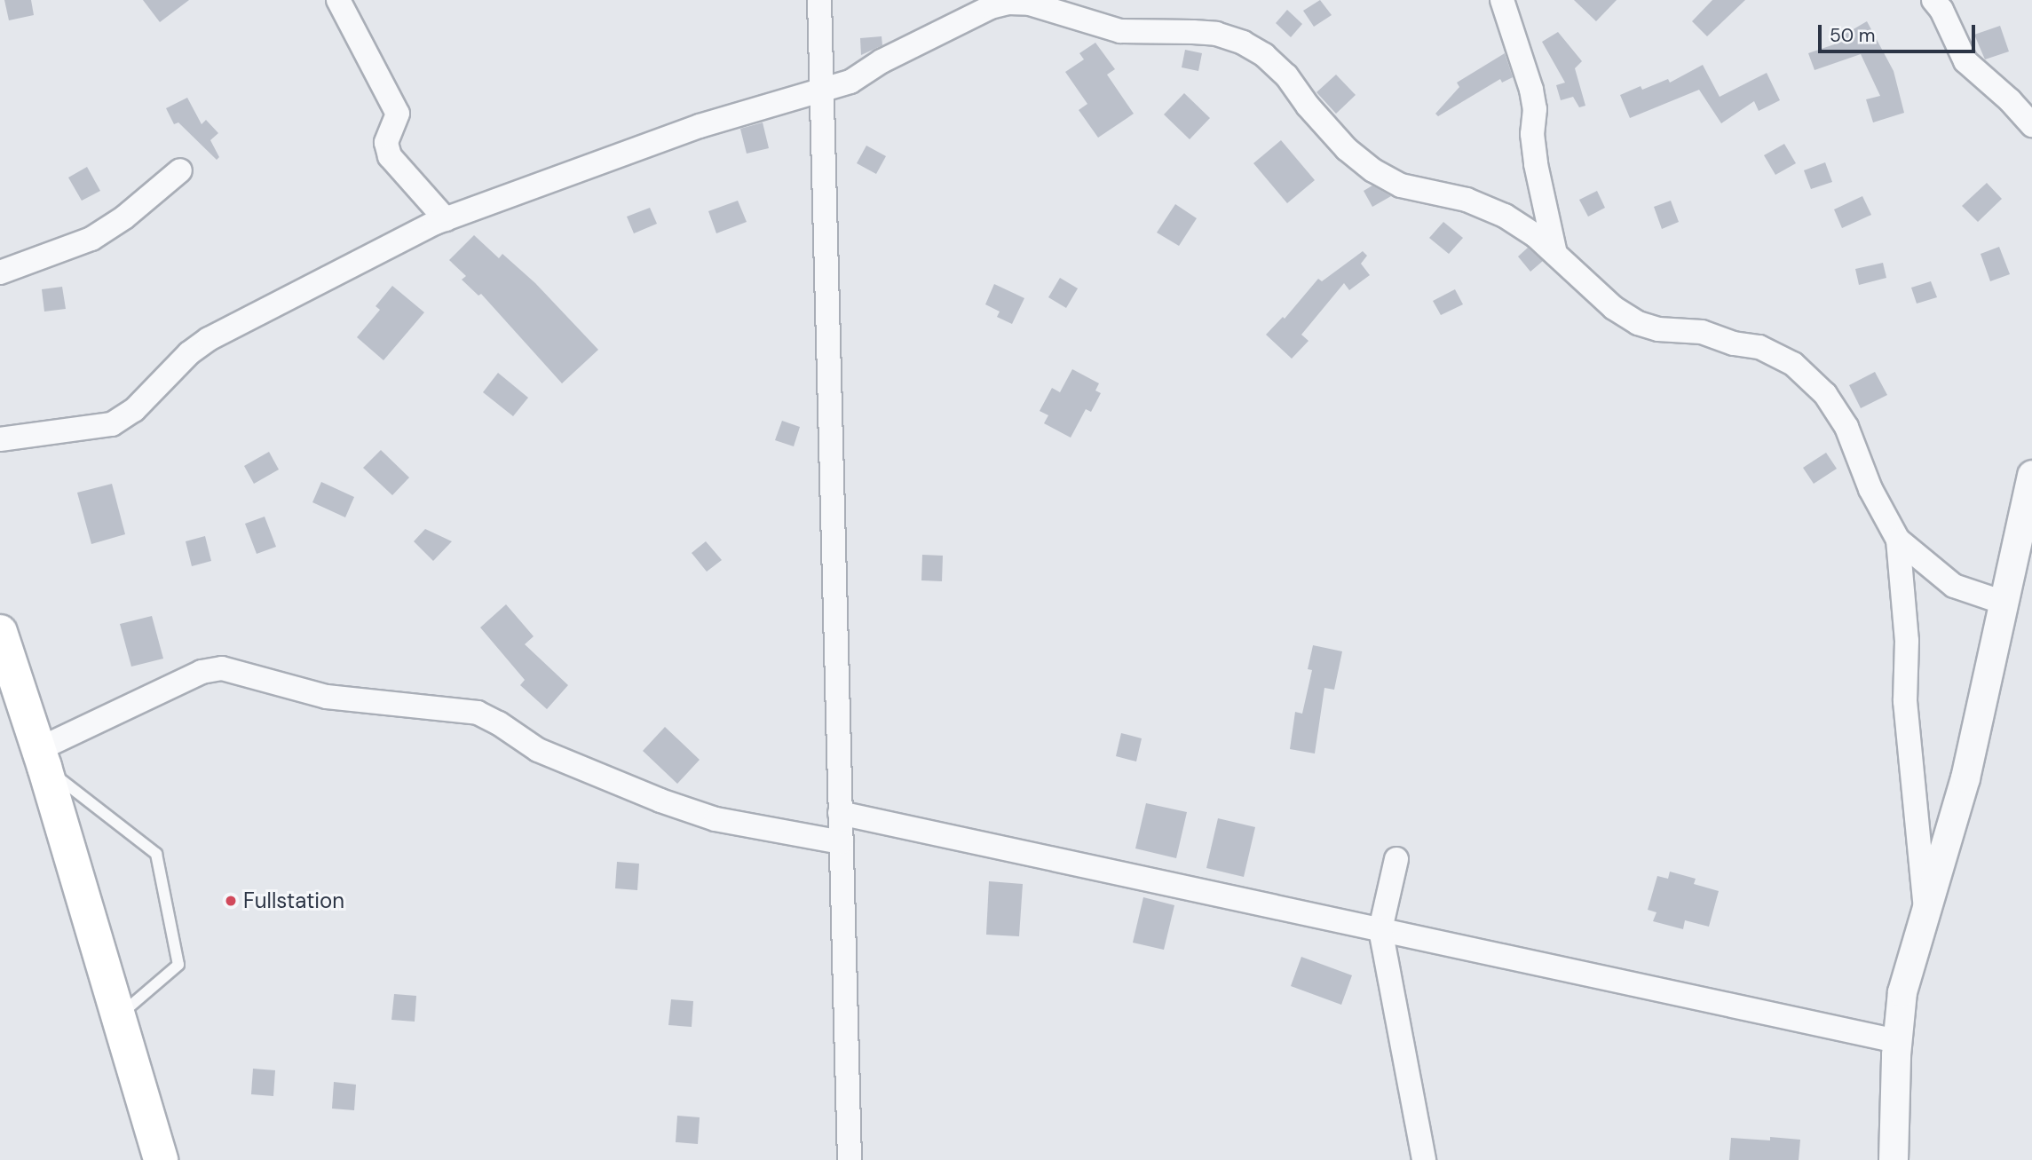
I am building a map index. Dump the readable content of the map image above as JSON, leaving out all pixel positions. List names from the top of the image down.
{
  "places": ["Fullstation"],
  "scale_bar": "50 m"
}
